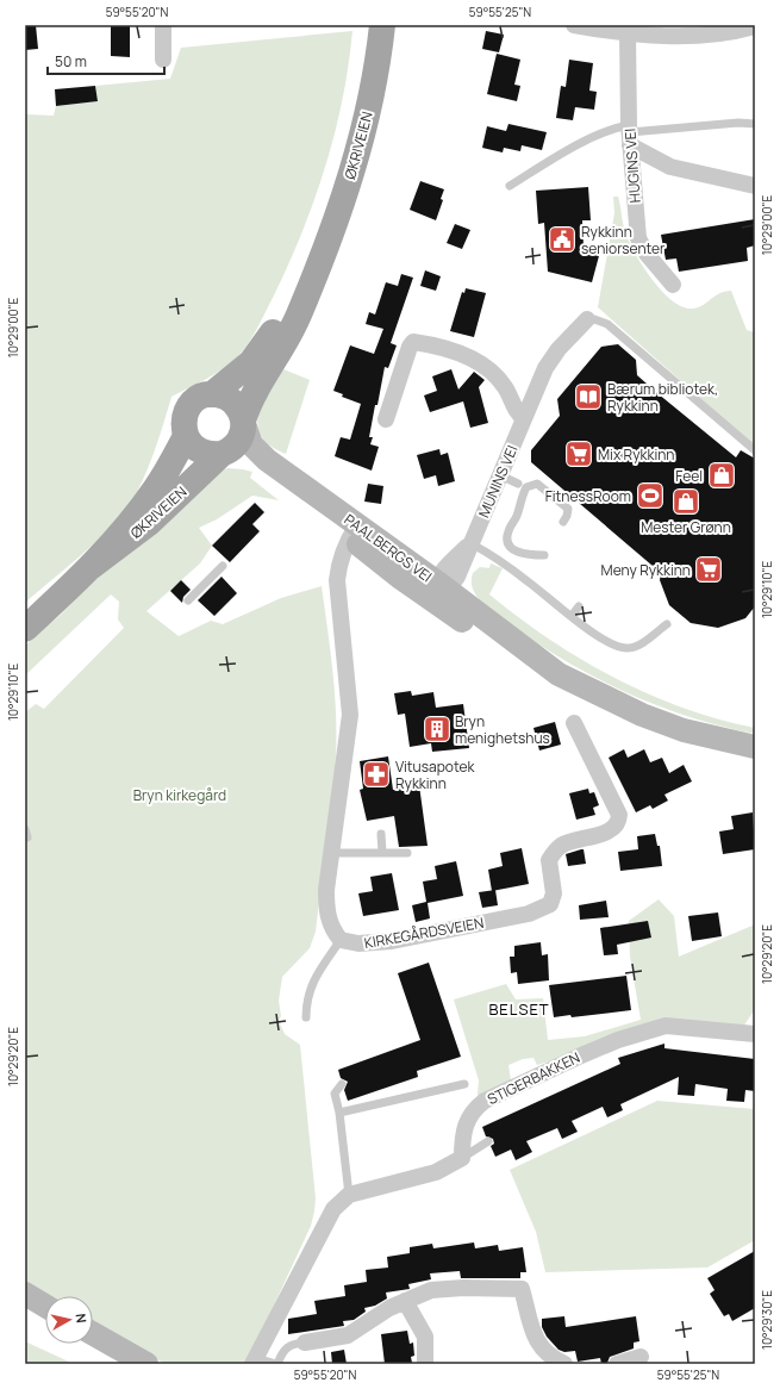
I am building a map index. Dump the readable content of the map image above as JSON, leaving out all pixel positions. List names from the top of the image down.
{
  "streets": {
    "main road": ["ØKRIVEIEN"],
    "street": [
      "HUGINS VEI",
      "MUNINS VEI",
      "PAAL BERGS VEI",
      "KIRKEGÅRDSVEIEN",
      "STIGERBAKKEN"
    ]
  },
  "crossings": [
    ["ØKRIVEIEN", "PAAL BERGS VEI"],
    ["MUNINS VEI", "PAAL BERGS VEI"]
  ],
  "districts": ["BELSET"],
  "parks": ["Bryn kirkegård"],
  "places": {
    "public building": ["Rykkinn seniorsenter"],
    "library": ["Bærum bibliotek, Rykkinn"],
    "supermarket": ["Mix Rykkinn", "Meny Rykkinn"],
    "shop": ["Feel", "Mester Grønn"],
    "sports": ["FitnessRoom"],
    "building": ["Bryn menighetshus"],
    "pharmacy": ["Vitusapotek Rykkinn"]
  },
  "scale_bar": "50 m",
  "north": "right",
  "coordinates": [
    "59°55'20\"N",
    "59°55'25\"N",
    "10°29'00\"E",
    "10°29'10\"E",
    "10°29'20\"E",
    "10°29'30\"E"
  ]
}
